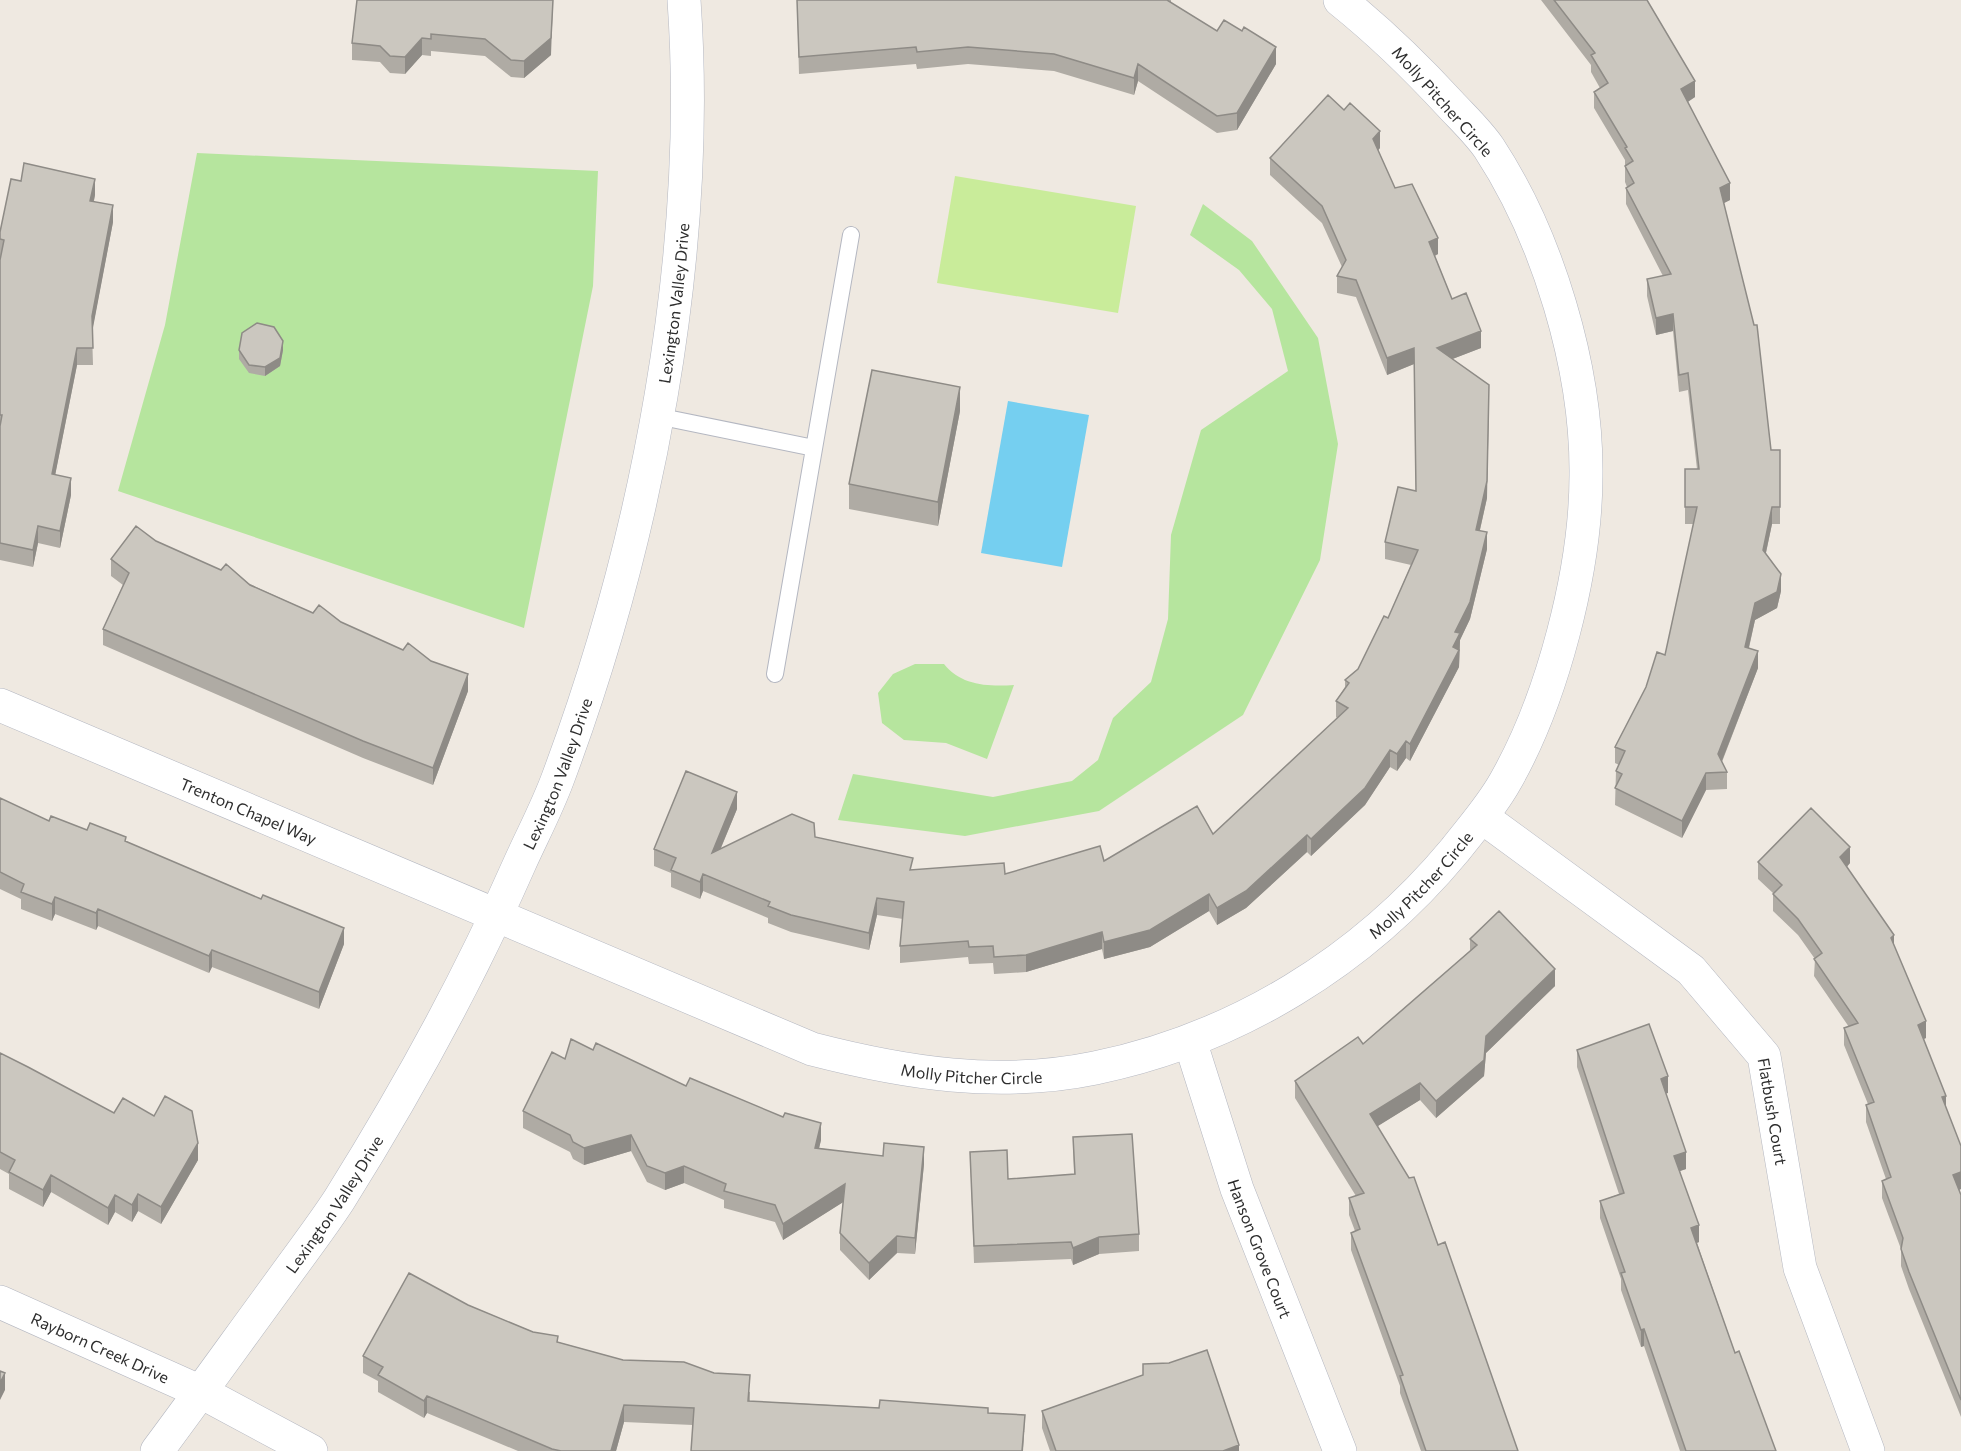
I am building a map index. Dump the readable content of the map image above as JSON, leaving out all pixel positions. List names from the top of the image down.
{
  "streets": {
    "street": [
      "Molly Pitcher Circle",
      "Lexington Valley Drive",
      "Trenton Chapel Way",
      "Flatbush Court",
      "Hanson Grove Court",
      "Rayborn Creek Drive"
    ]
  },
  "crossings": [
    ["Molly Pitcher Circle", "Lexington Valley Drive"],
    ["Molly Pitcher Circle", "Trenton Chapel Way"],
    ["Molly Pitcher Circle", "Flatbush Court"],
    ["Molly Pitcher Circle", "Hanson Grove Court"],
    ["Lexington Valley Drive", "Trenton Chapel Way"],
    ["Lexington Valley Drive", "Rayborn Creek Drive"]
  ]
}
